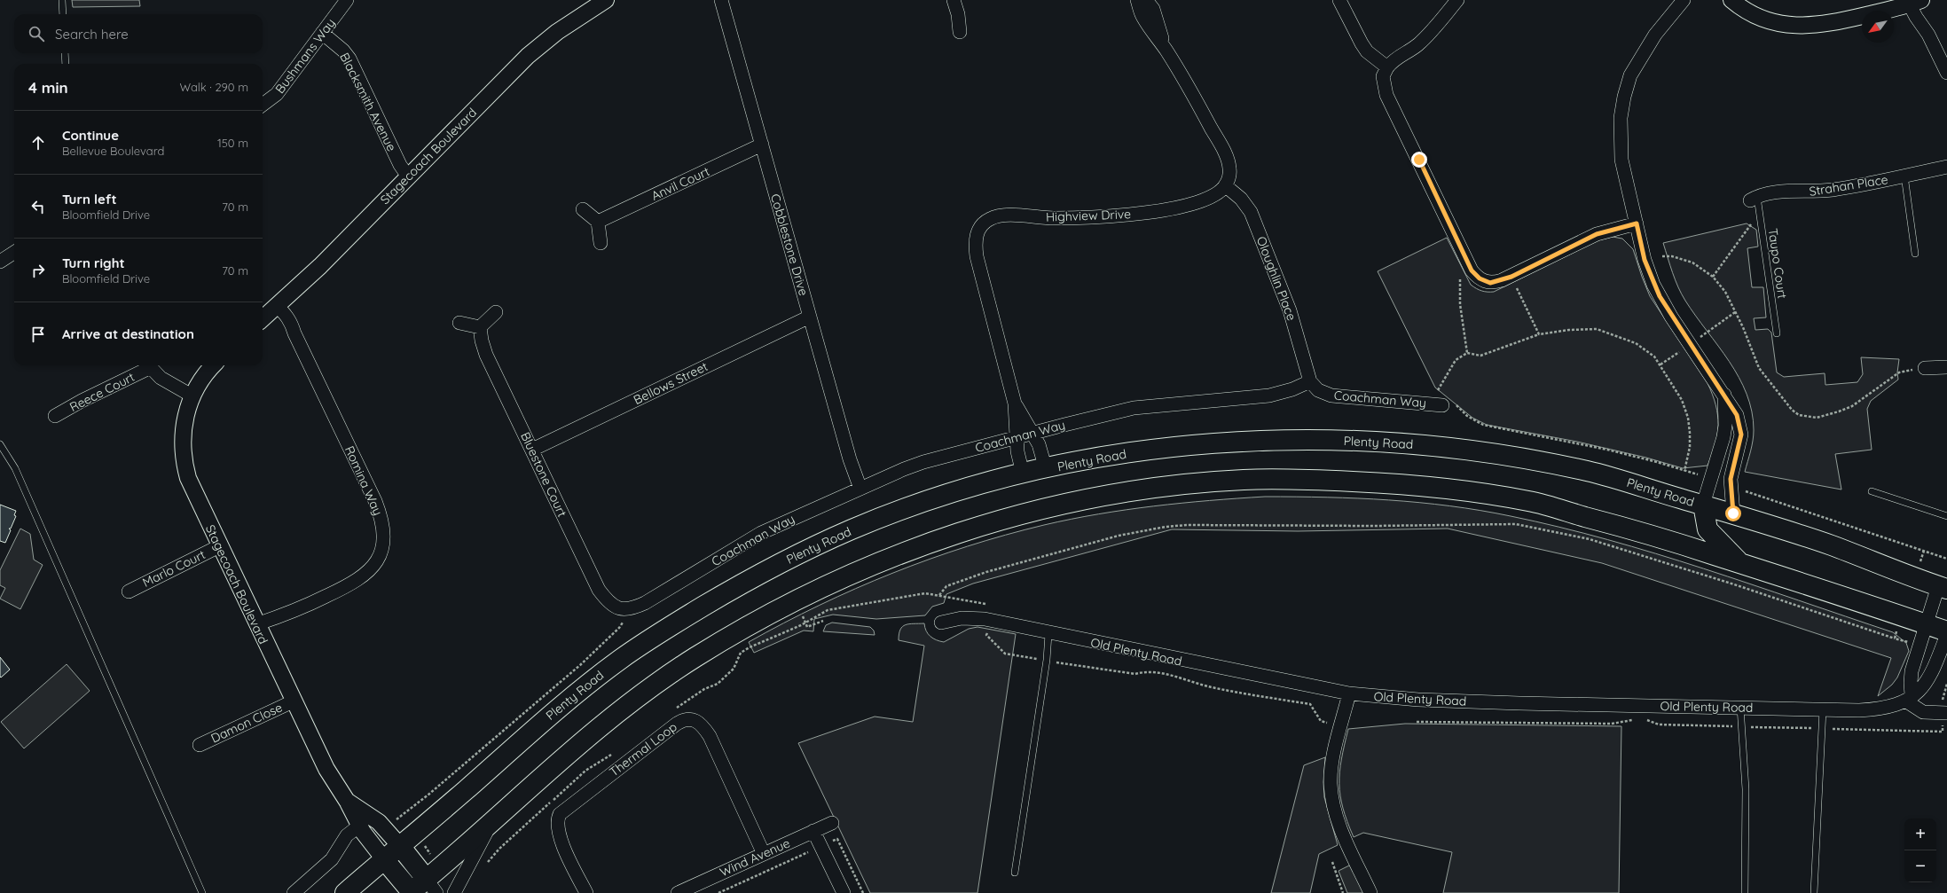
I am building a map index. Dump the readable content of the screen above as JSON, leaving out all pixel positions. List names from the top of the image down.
{
  "streets": {
    "highway": ["Plenty Road"],
    "street": [
      "Bushmans Way",
      "Blacksmith Avenue",
      "Stagecoach Boulevard",
      "Anvil Court",
      "Strahan Place",
      "Highview Drive",
      "Cobblestone Drive",
      "Oloughlin Place",
      "Bellows Street",
      "Reece Court",
      "Coachman Way",
      "Bluestone Court",
      "Romina Way",
      "Marlo Court",
      "Old Plenty Road",
      "Damon Close",
      "Thermal Loop",
      "Wind Avenue"
    ],
    "lane": ["Taupo Court"]
  },
  "crossings": [
    ["Bushmans Way", "Blacksmith Avenue"],
    ["Blacksmith Avenue", "Stagecoach Boulevard"],
    ["Stagecoach Boulevard", "Plenty Road"],
    ["Stagecoach Boulevard", "Romina Way"],
    ["Stagecoach Boulevard", "Marlo Court"],
    ["Stagecoach Boulevard", "Damon Close"],
    ["Anvil Court", "Cobblestone Drive"],
    ["Strahan Place", "Taupo Court"],
    ["Highview Drive", "Oloughlin Place"],
    ["Highview Drive", "Coachman Way"],
    ["Highview Drive", "Plenty Road"],
    ["Cobblestone Drive", "Bellows Street"],
    ["Cobblestone Drive", "Coachman Way"],
    ["Oloughlin Place", "Coachman Way"],
    ["Bellows Street", "Bluestone Court"],
    ["Coachman Way", "Bluestone Court"],
    ["Thermal Loop", "Wind Avenue"]
  ],
  "north": "bottom left",
  "page": {
    "search": "Search here",
    "heading": ["4 min", "Walk · 290 m"],
    "list": [
      ["Continue", "Bellevue Boulevard", "150 m"],
      ["Turn left", "Bloomfield Drive", "70 m"],
      ["Turn right", "Bloomfield Drive", "70 m"],
      "Arrive at destination"
    ],
    "map_buttons": ["+", "−"]
  }
}
